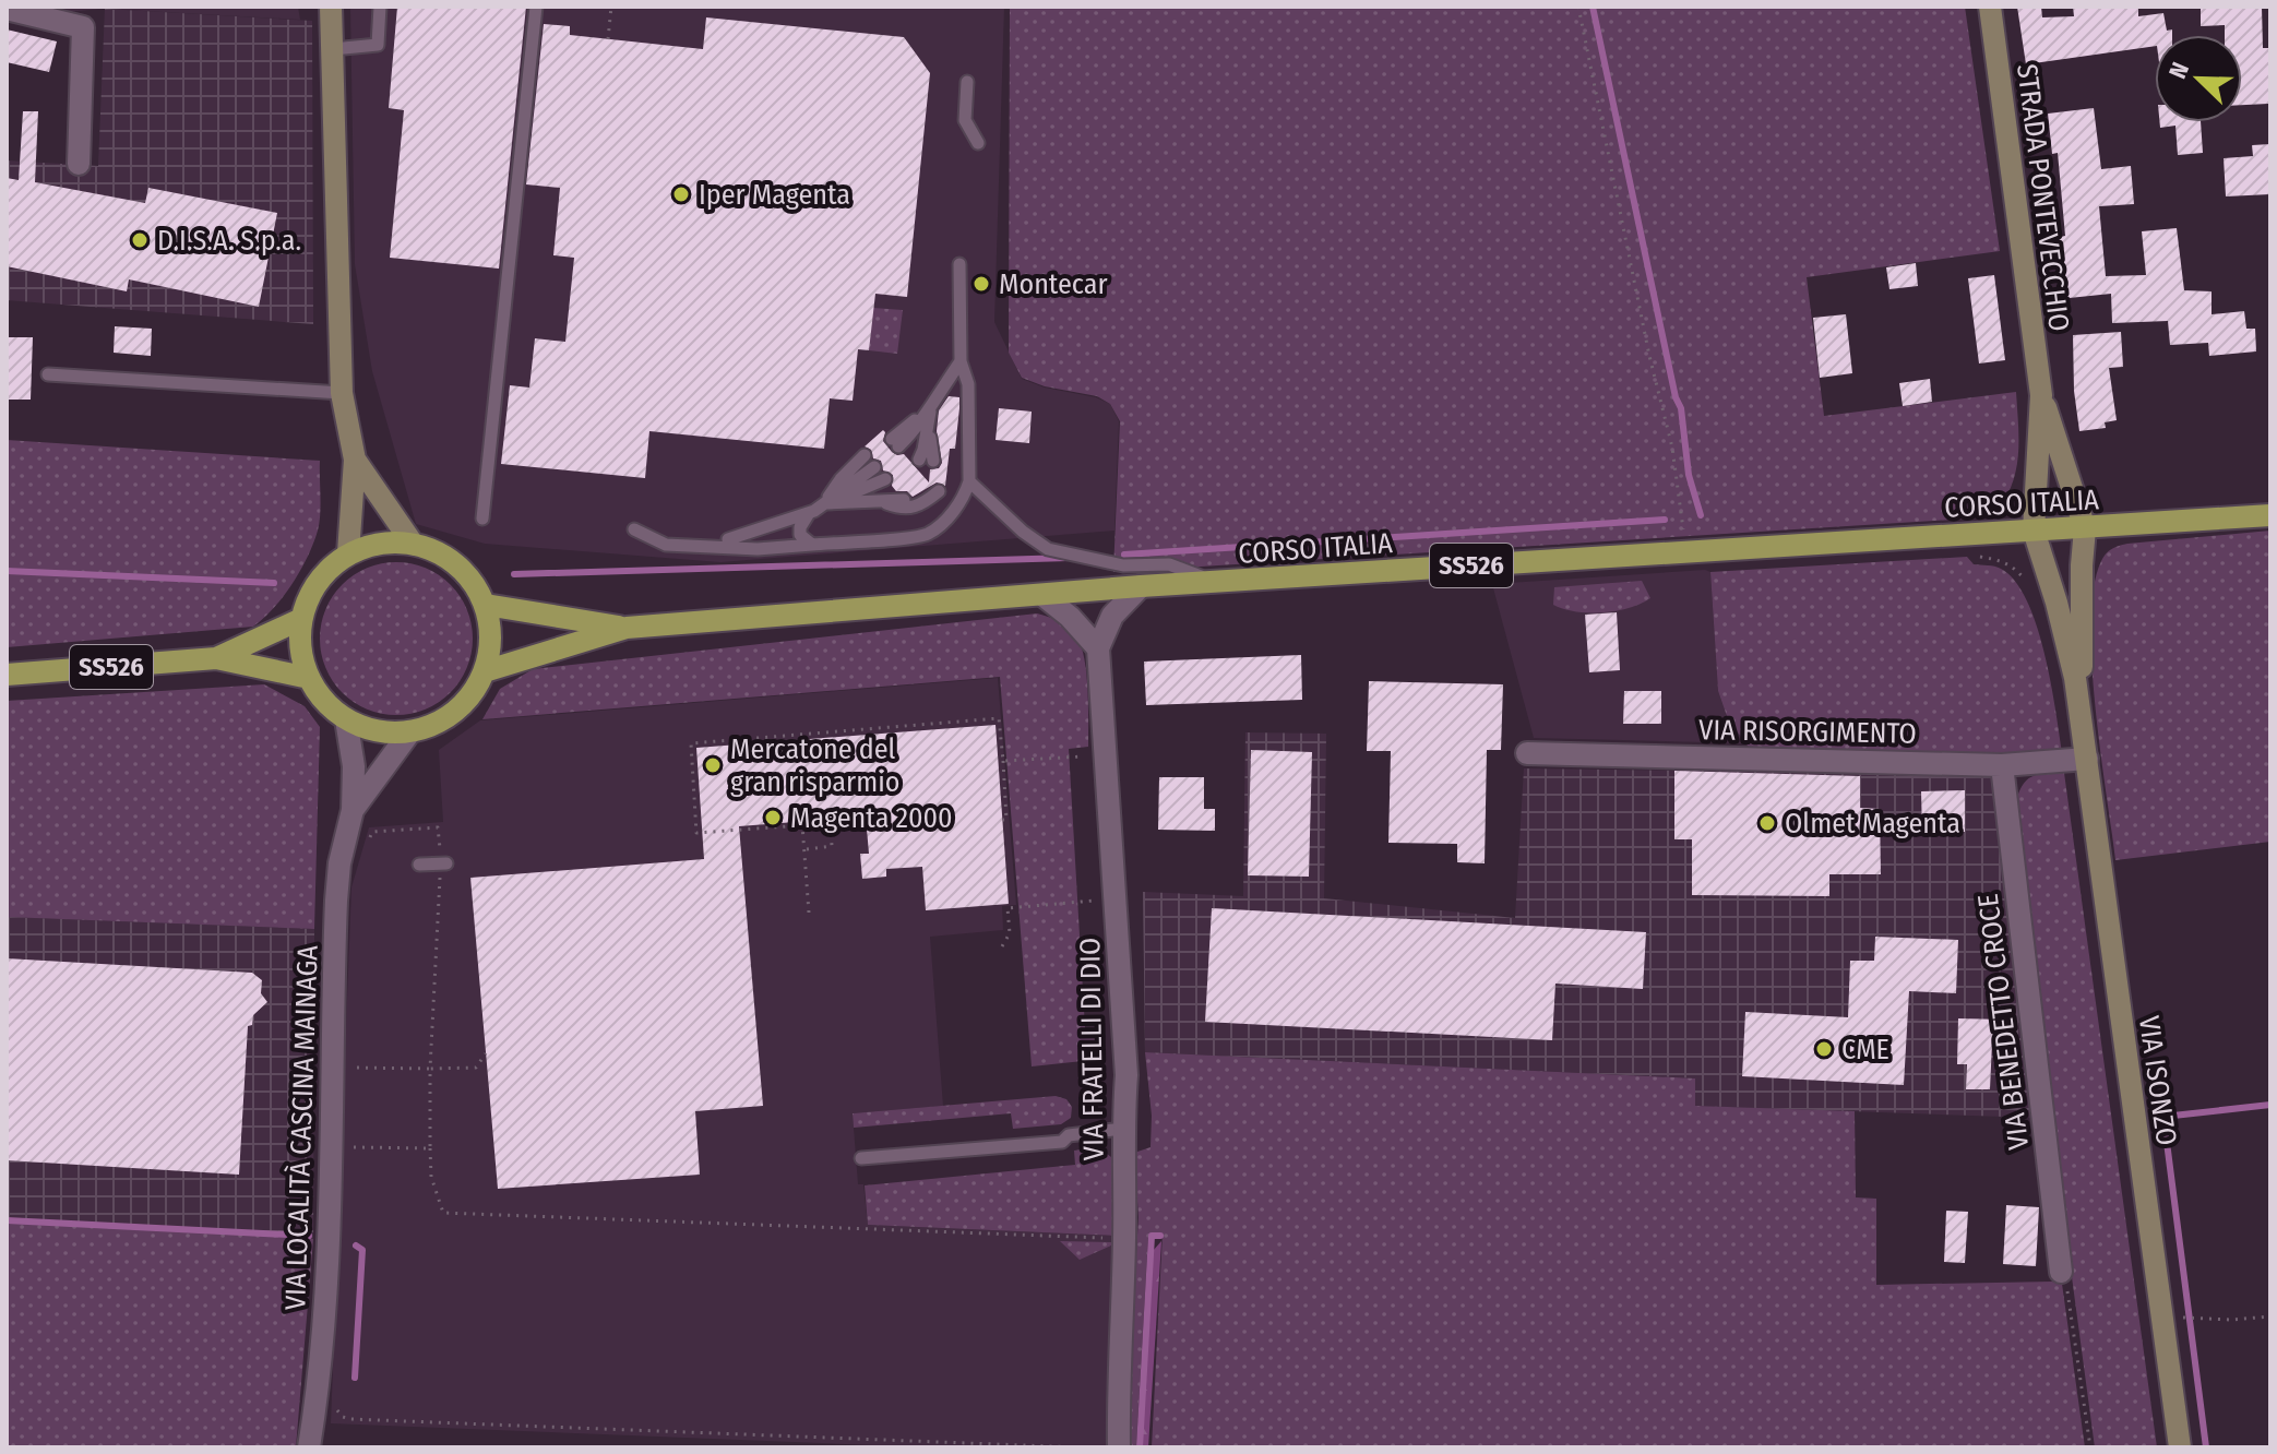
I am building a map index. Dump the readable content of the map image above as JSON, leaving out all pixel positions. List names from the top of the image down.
{
  "streets": {
    "main road": ["CORSO ITALIA", "SS526"],
    "street": [
      "STRADA PONTEVECCHIO",
      "VIA RISORGIMENTO",
      "VIA BENEDETTO CROCE",
      "VIA FRATELLI DI DIO",
      "VIA ISONZO",
      "VIA LOCALITÀ CASCINA MAINAGA"
    ]
  },
  "crossings": [
    ["STRADA PONTEVECCHIO", "CORSO ITALIA"],
    ["STRADA PONTEVECCHIO", "VIA ISONZO"],
    ["CORSO ITALIA", "SS526"],
    ["CORSO ITALIA", "VIA ISONZO"],
    ["CORSO ITALIA", "VIA LOCALITÀ CASCINA MAINAGA"],
    ["SS526", "VIA LOCALITÀ CASCINA MAINAGA"],
    ["VIA RISORGIMENTO", "VIA BENEDETTO CROCE"],
    ["VIA RISORGIMENTO", "VIA ISONZO"]
  ],
  "places": [
    "Iper Magenta",
    "D.I.S.A. S.p.a.",
    "Montecar",
    "Mercatone del gran risparmio",
    "Magenta 2000",
    "Olmet Magenta",
    "CME"
  ],
  "north": "top left"
}
